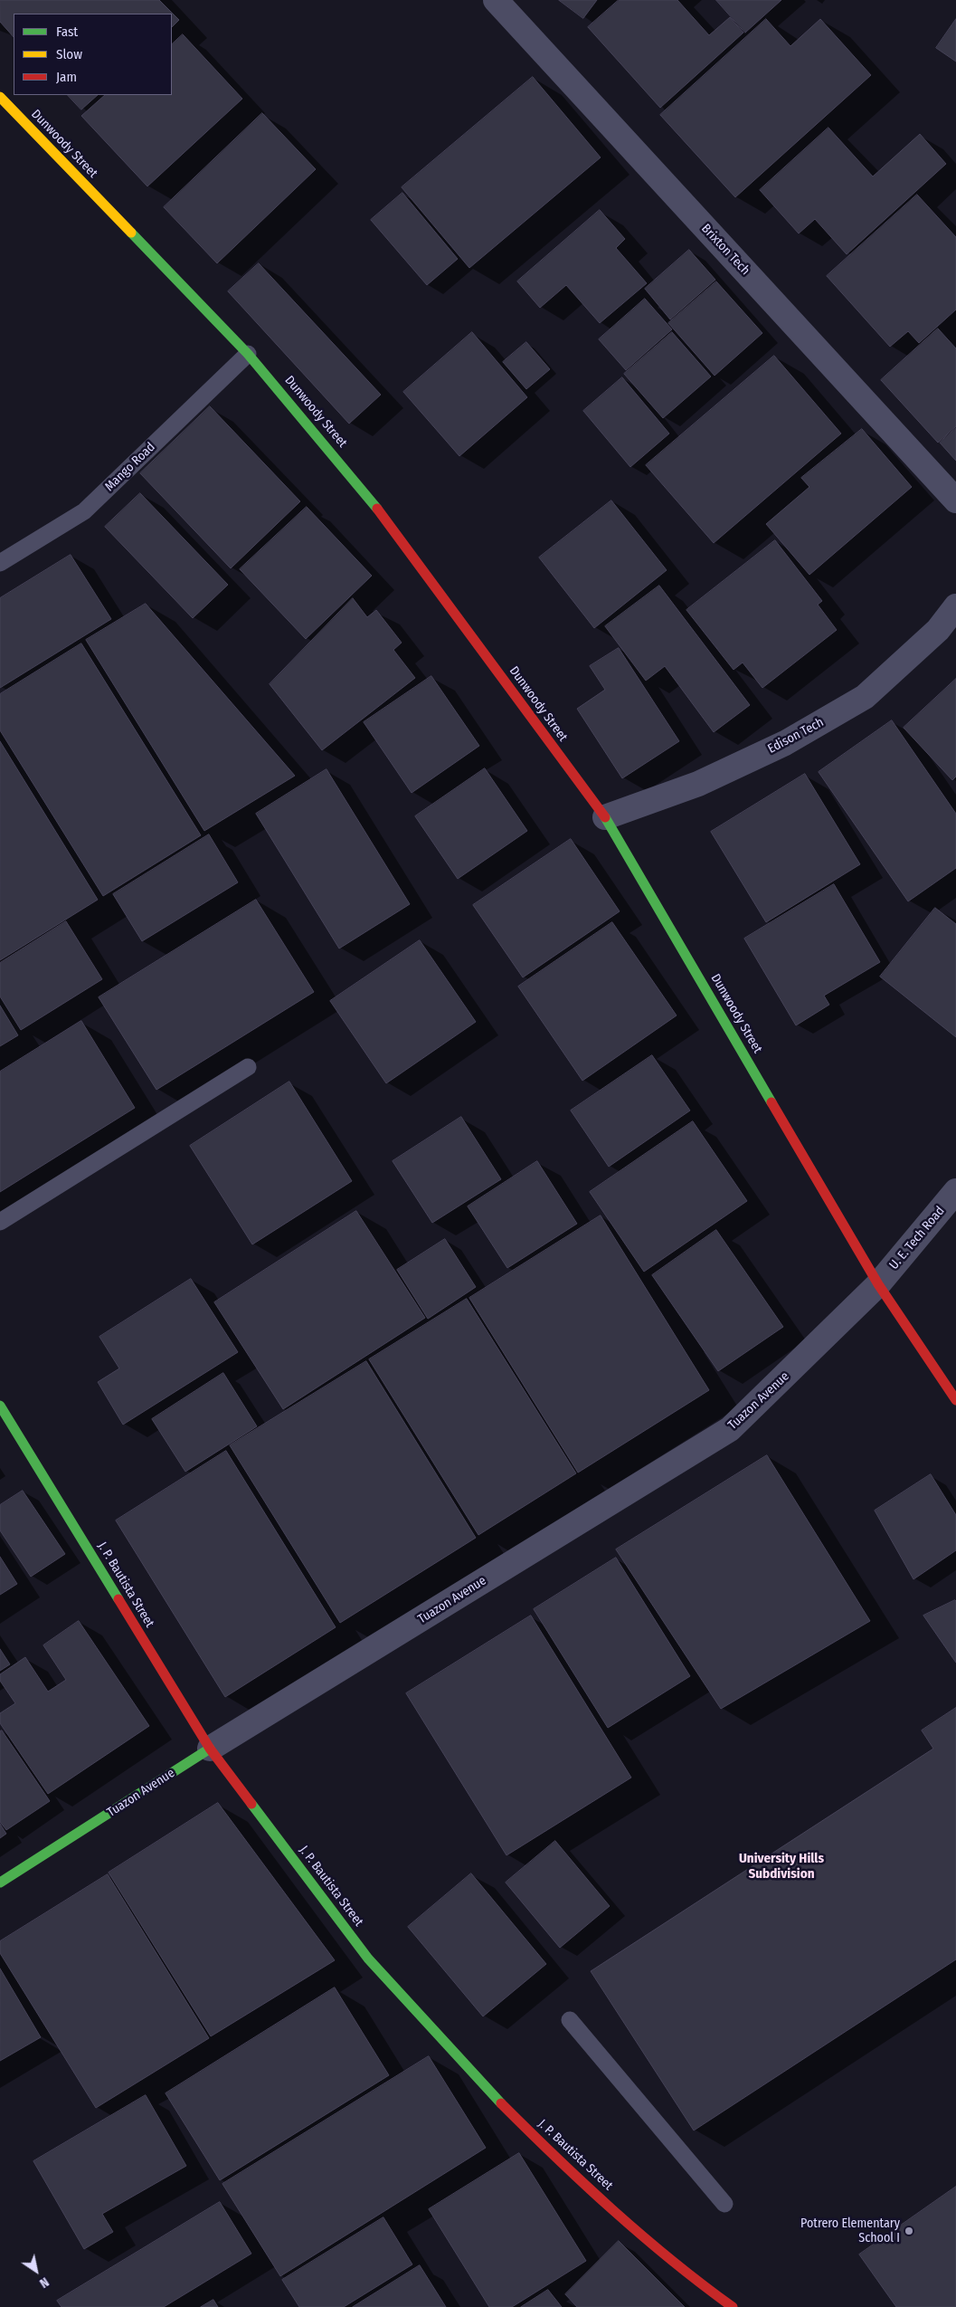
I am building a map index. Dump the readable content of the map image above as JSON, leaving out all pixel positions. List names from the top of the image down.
{
  "streets": {
    "street": [
      "Dunwoody Street",
      "Brixton Tech",
      "Edison Tech",
      "U. E. Tech Road",
      "Tuazon Avenue",
      "J. P. Bautista Street"
    ],
    "lane": ["Mango Road"]
  },
  "crossings": [
    ["Dunwoody Street", "Mango Road"],
    ["Dunwoody Street", "Edison Tech"],
    ["Dunwoody Street", "U. E. Tech Road"],
    ["Dunwoody Street", "Tuazon Avenue"],
    ["U. E. Tech Road", "Tuazon Avenue"],
    ["Tuazon Avenue", "J. P. Bautista Street"]
  ],
  "districts": ["University Hills Subdivision"],
  "places": ["Potrero Elementary School I"],
  "legend": ["Fast", "Slow", "Jam"],
  "north": "bottom right"
}
